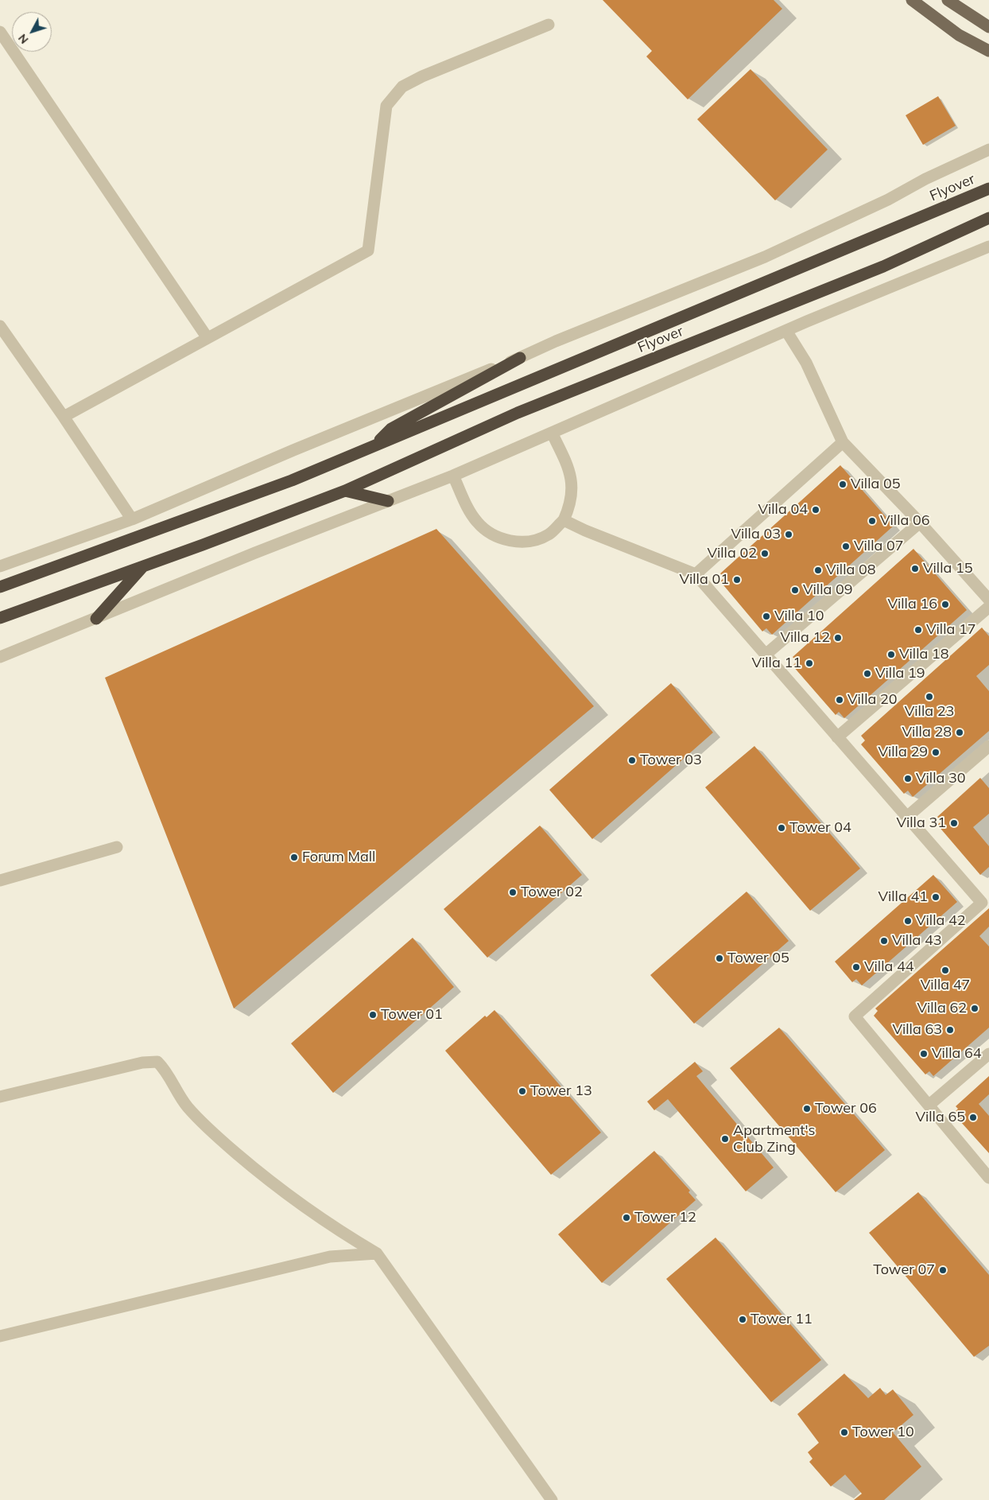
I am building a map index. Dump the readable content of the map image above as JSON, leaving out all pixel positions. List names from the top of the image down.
{
  "streets": {
    "highway": ["Flyover"]
  },
  "places": [
    "Villa 05",
    "Villa 04",
    "Villa 06",
    "Villa 03",
    "Villa 07",
    "Villa 02",
    "Villa 15",
    "Villa 08",
    "Villa 01",
    "Villa 09",
    "Villa 16",
    "Villa 10",
    "Villa 17",
    "Villa 12",
    "Villa 18",
    "Villa 11",
    "Villa 19",
    "Villa 23",
    "Villa 20",
    "Villa 28",
    "Villa 29",
    "Tower 03",
    "Villa 30",
    "Villa 31",
    "Tower 04",
    "Forum Mall",
    "Tower 02",
    "Villa 41",
    "Villa 42",
    "Villa 43",
    "Tower 05",
    "Villa 44",
    "Villa 47",
    "Villa 62",
    "Tower 01",
    "Villa 63",
    "Villa 64",
    "Tower 13",
    "Tower 06",
    "Villa 65",
    "Apartment's Club Zing",
    "Tower 12",
    "Tower 07",
    "Tower 11",
    "Tower 10"
  ],
  "north": "bottom left"
}
